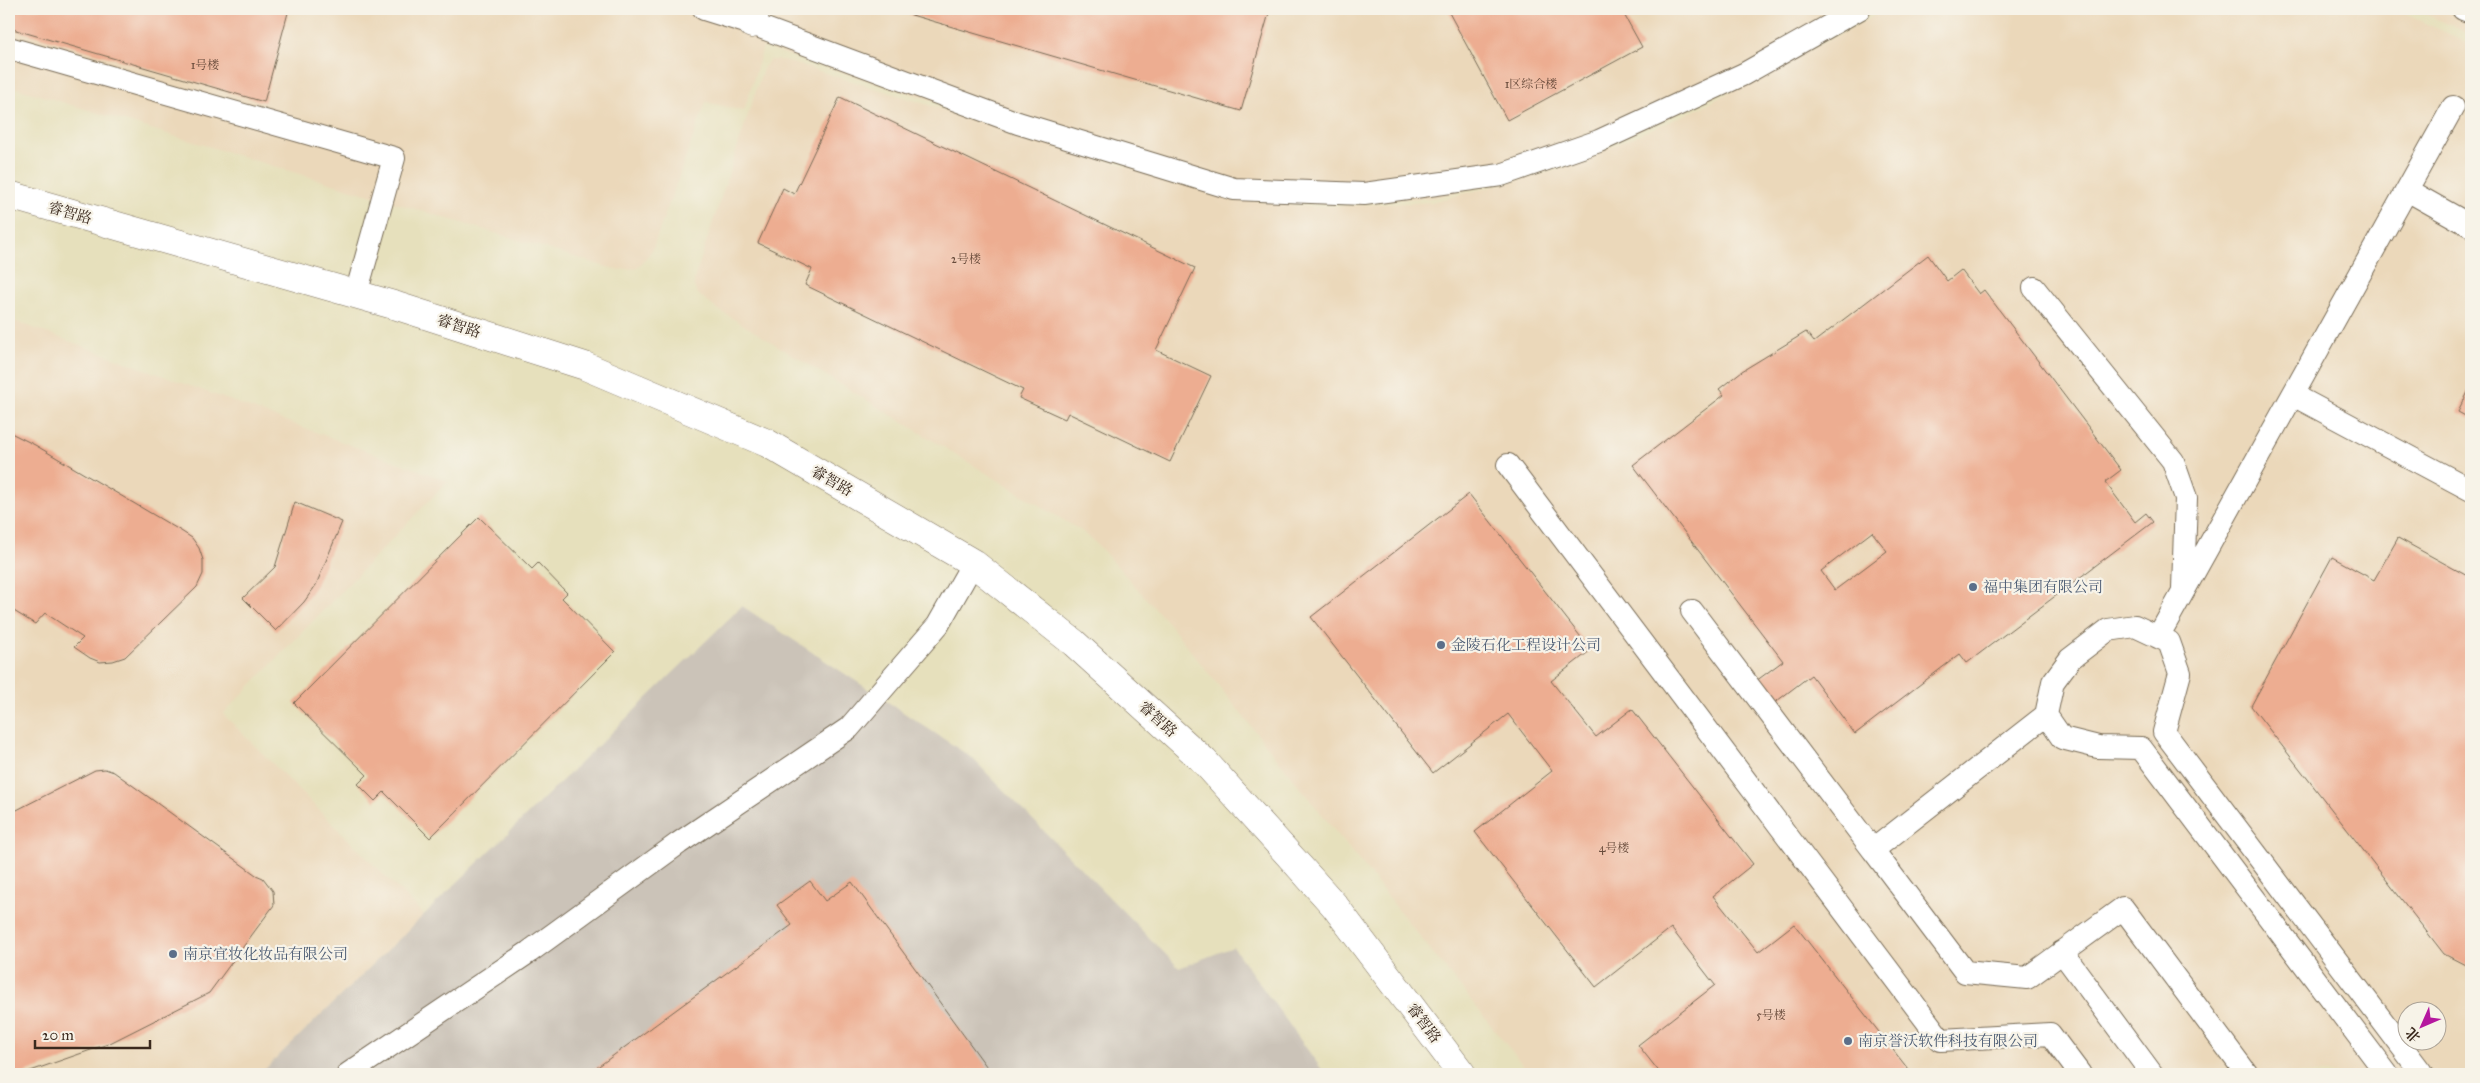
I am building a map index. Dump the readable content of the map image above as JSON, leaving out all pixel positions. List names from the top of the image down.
{
  "streets": {
    "street": ["睿智路"]
  },
  "places": [
    "福中集团有限公司",
    "金陵石化工程设计公司",
    "南京宜妆化妆品有限公司",
    "南京誉沃软件科技有限公司"
  ],
  "house_numbers": [
    "1号楼",
    "1区综合楼",
    "2号楼",
    "4号楼",
    "5号楼"
  ],
  "scale_bar": "20 m",
  "north": "bottom left"
}
